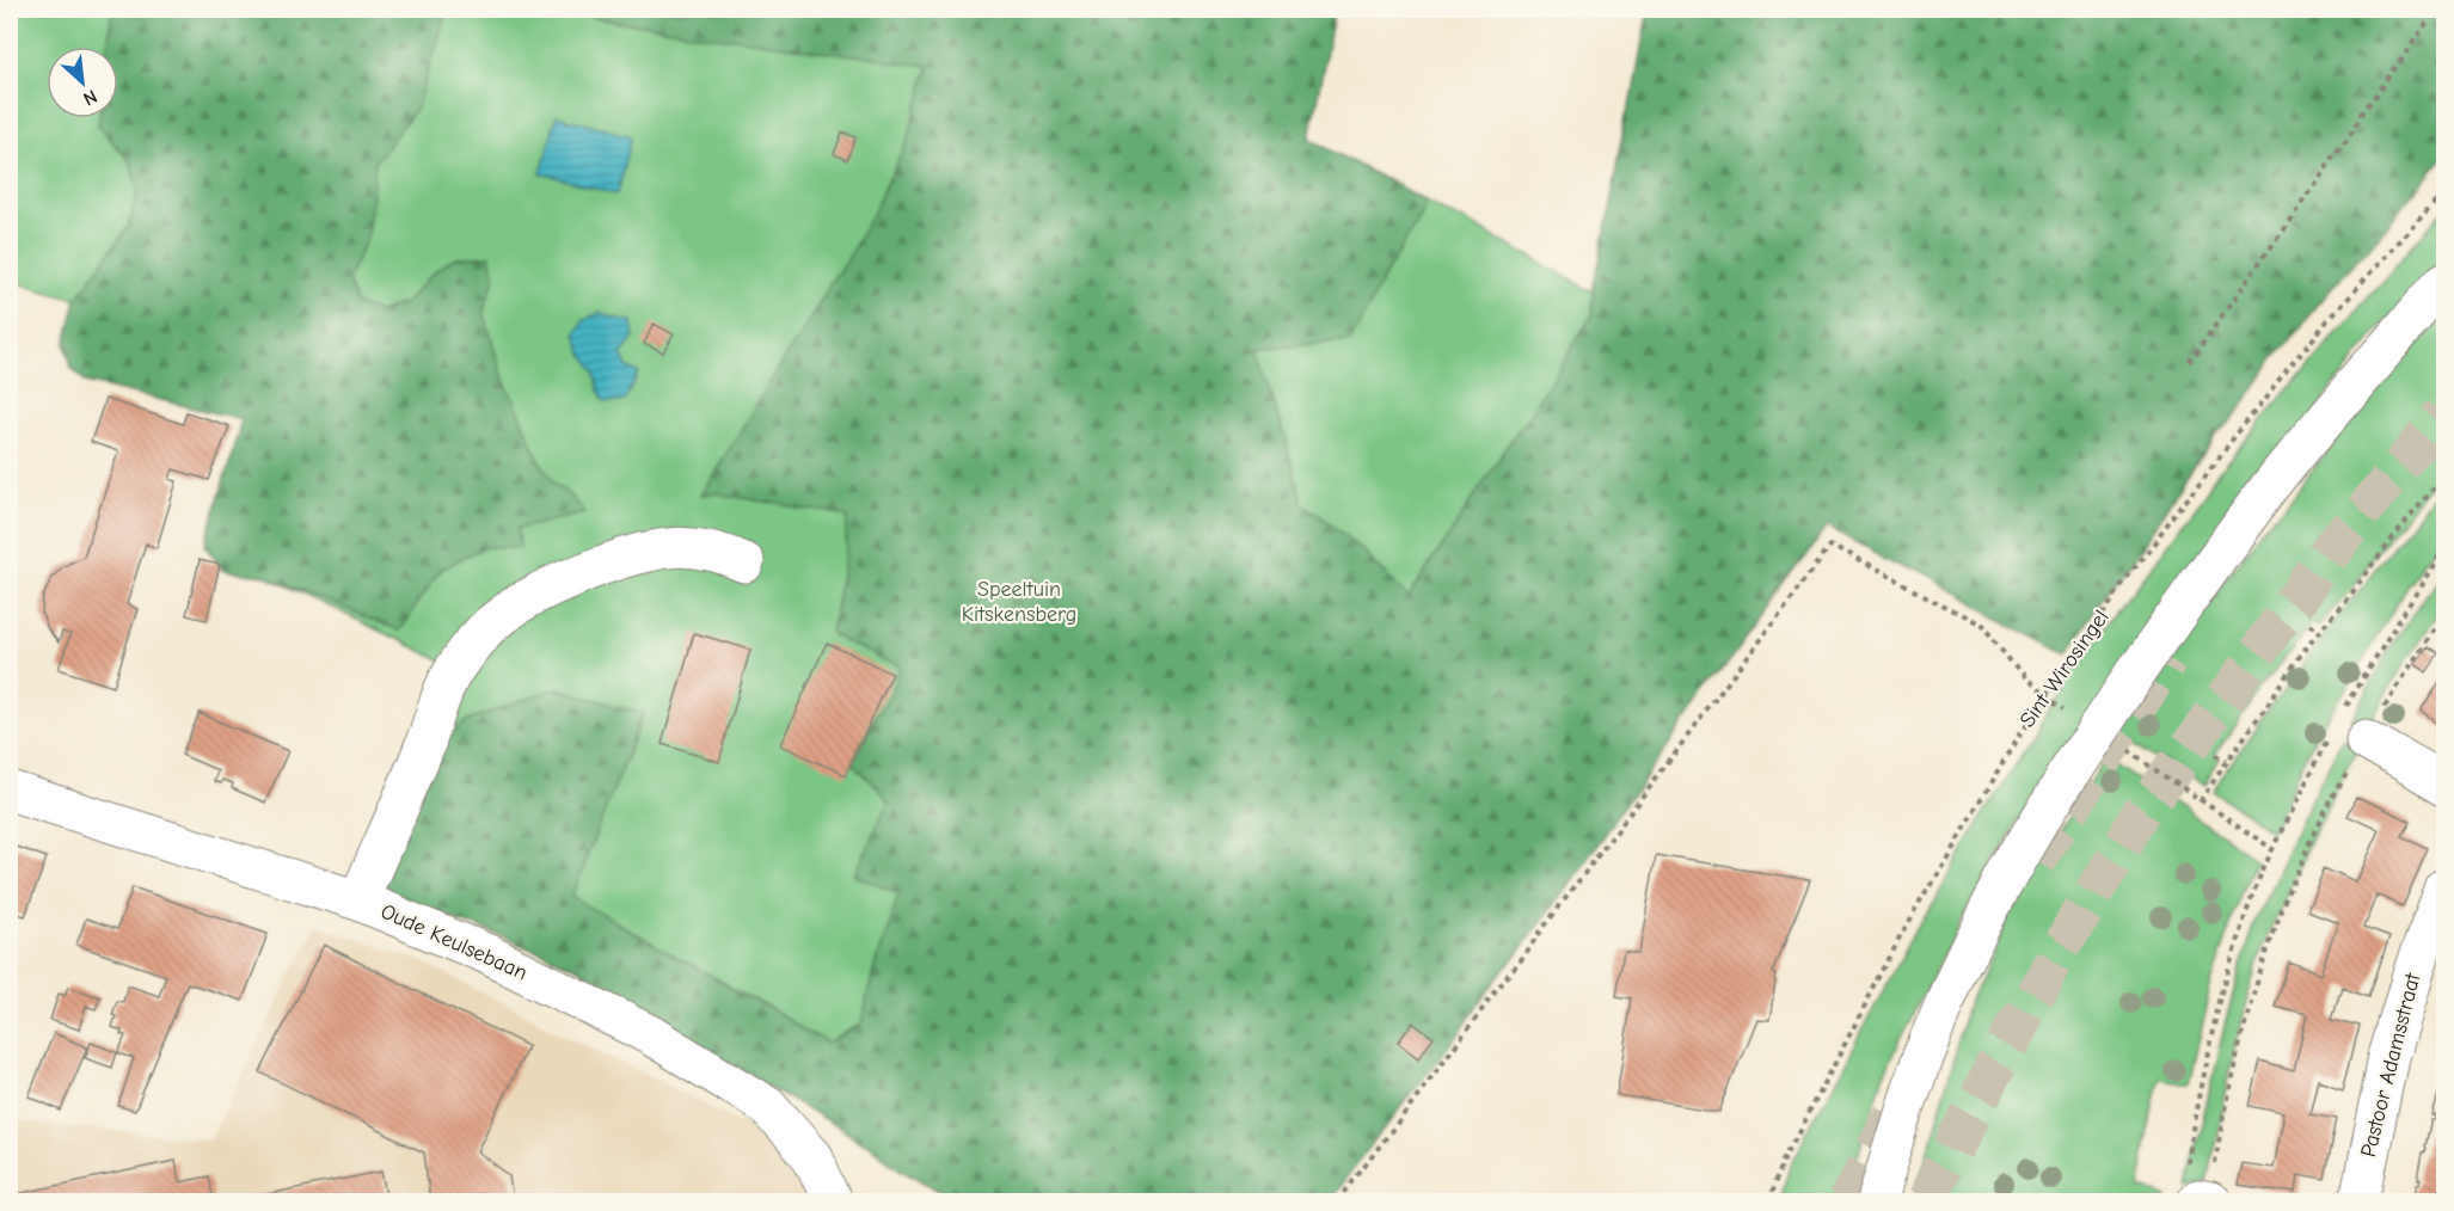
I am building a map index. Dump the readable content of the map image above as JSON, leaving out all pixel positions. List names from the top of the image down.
{
  "streets": {
    "street": ["Oude Keulsebaan", "Pastoor Adamsstraat"],
    "path": ["Sint Wirosingel"]
  },
  "parks": ["Speeltuin Kitskensberg"],
  "north": "bottom right"
}
